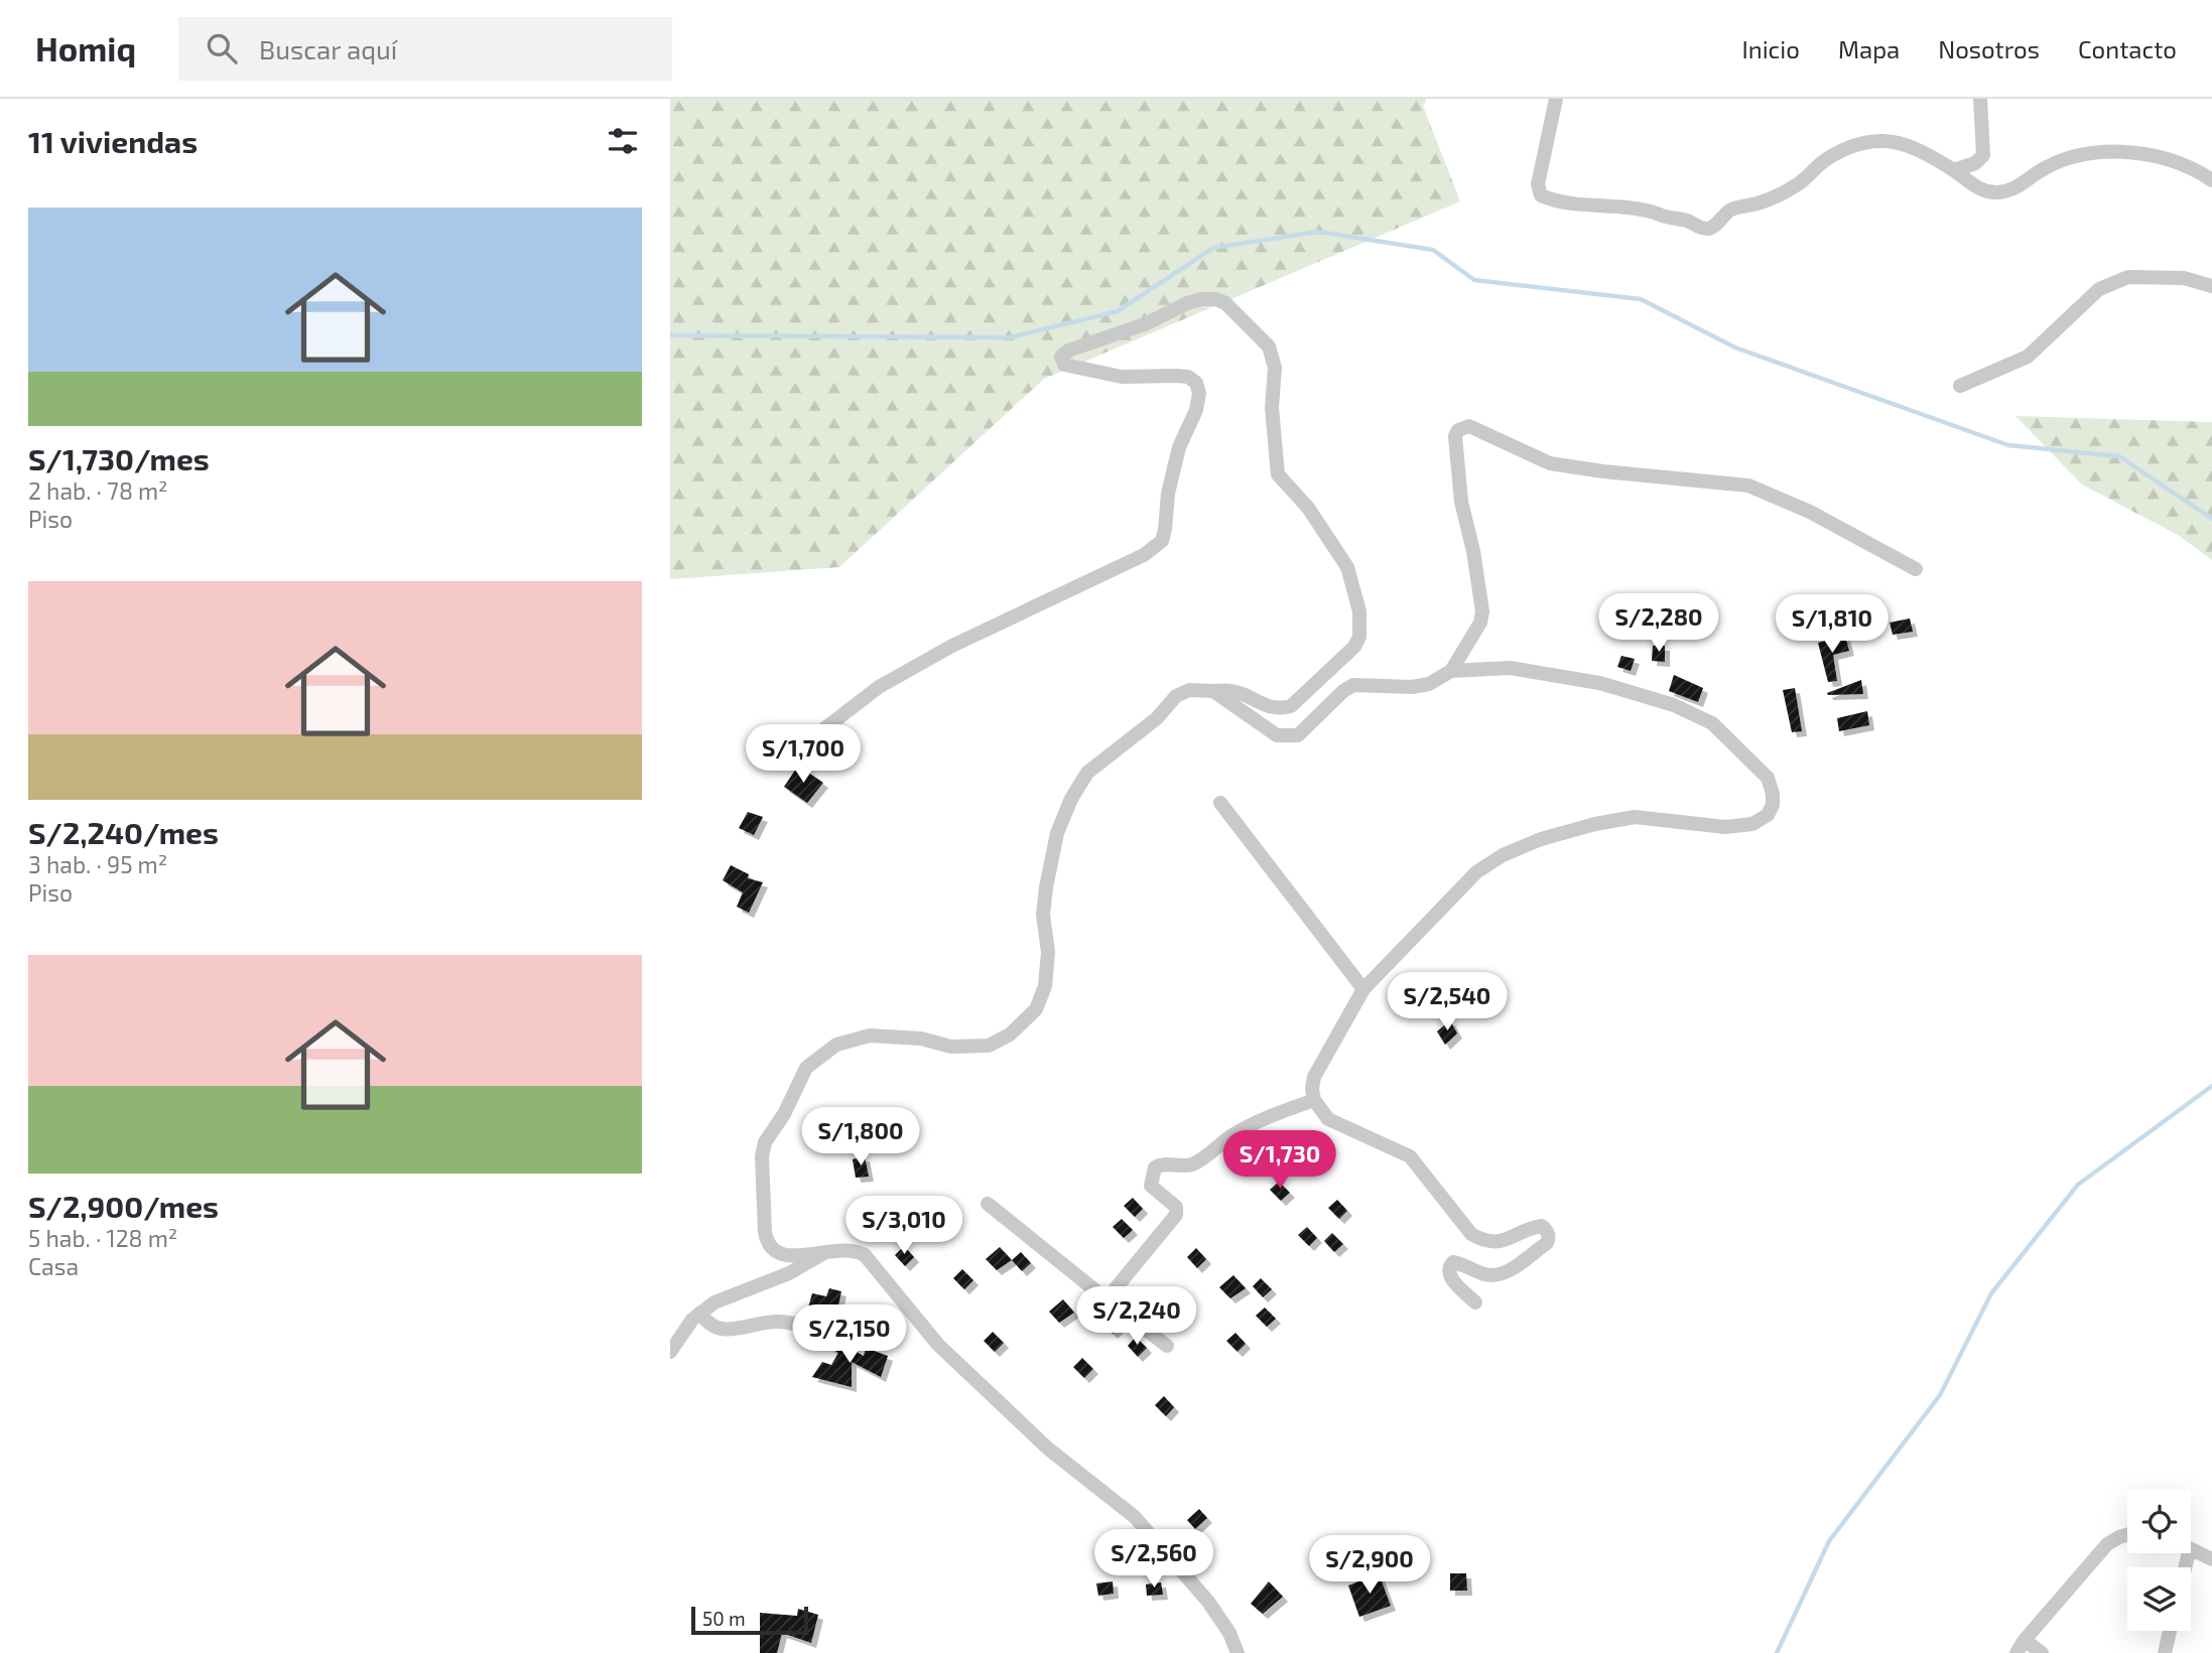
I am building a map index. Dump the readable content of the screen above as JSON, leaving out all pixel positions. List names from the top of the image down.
{
  "scale_bar": "50 m",
  "page": {
    "header": "Homiq",
    "search": "Buscar aquí",
    "nav": [
      "Inicio",
      "Mapa",
      "Nosotros",
      "Contacto"
    ],
    "heading": "11 viviendas",
    "list": [
      {
        "name": "S/1,730/mes",
        "note": "2 hab. · 78 m² · Piso"
      },
      {
        "name": "S/2,240/mes",
        "note": "3 hab. · 95 m² · Piso"
      },
      {
        "name": "S/2,900/mes",
        "note": "5 hab. · 128 m² · Casa"
      }
    ],
    "price": [
      "S/2,280",
      "S/1,810",
      "S/1,700",
      "S/2,540",
      "S/1,800",
      "S/1,730",
      "S/3,010",
      "S/2,240",
      "S/2,150",
      "S/2,560",
      "S/2,900"
    ],
    "scale": "50 m"
  }
}
